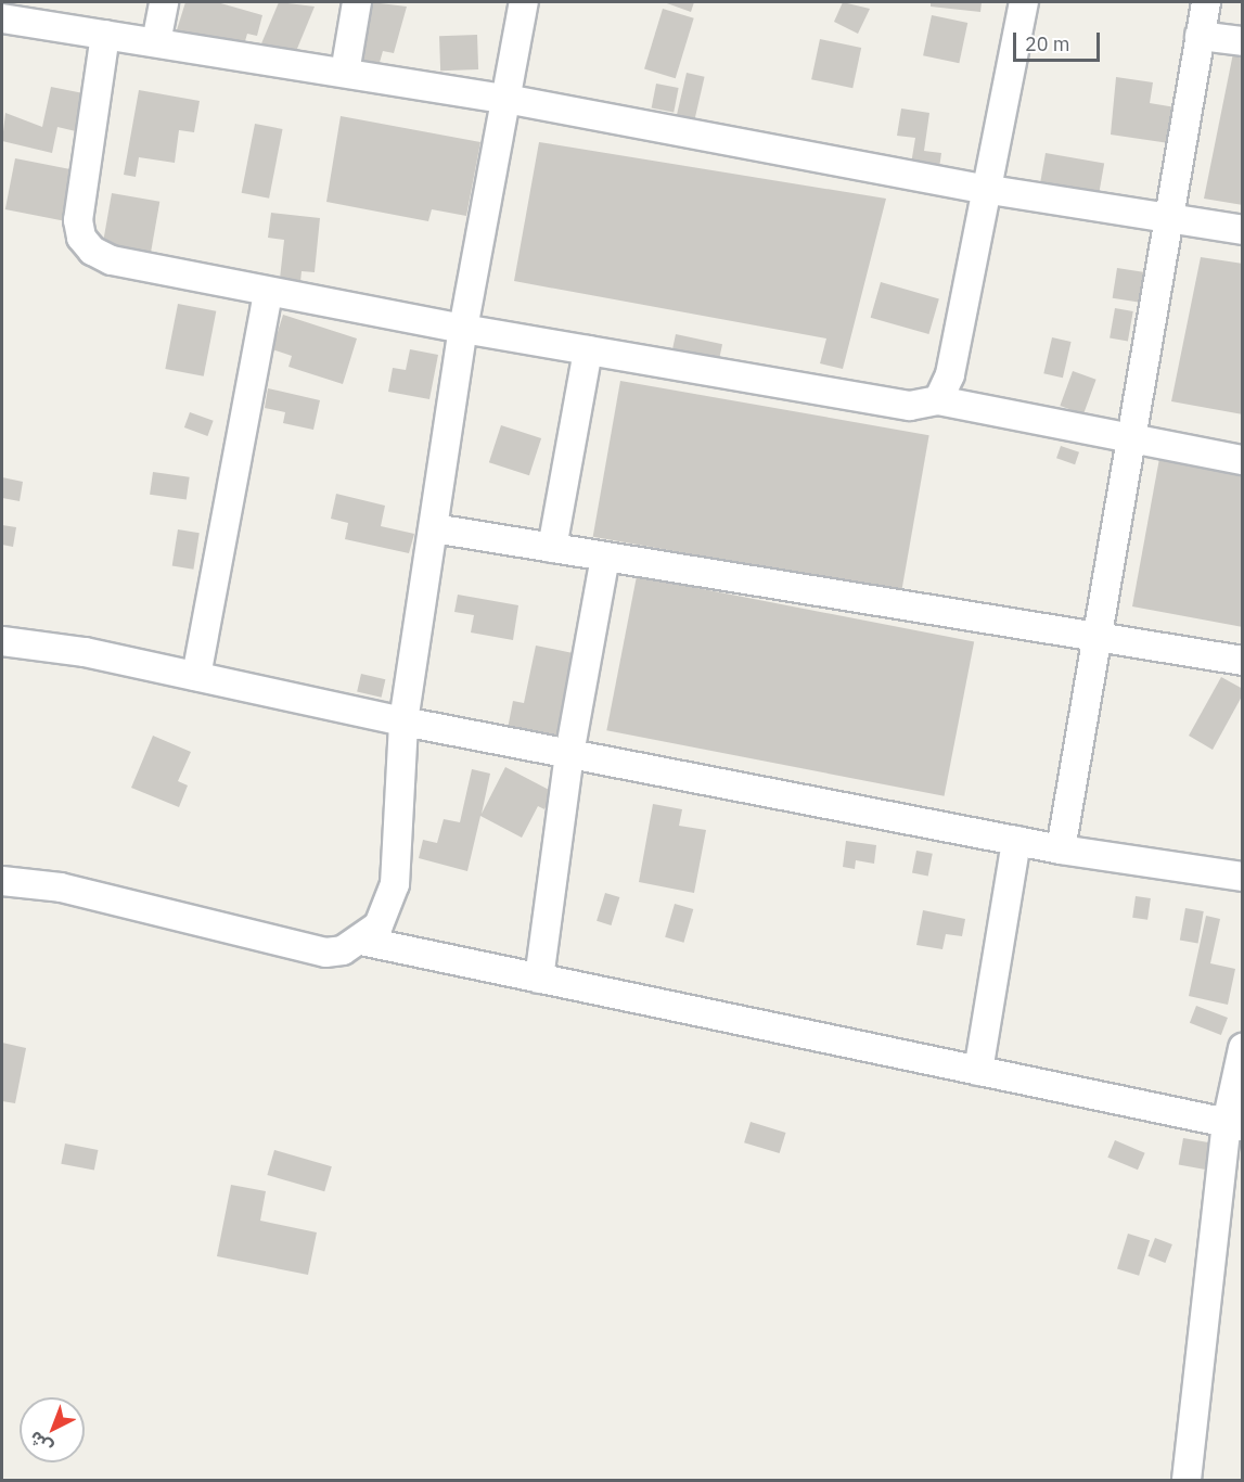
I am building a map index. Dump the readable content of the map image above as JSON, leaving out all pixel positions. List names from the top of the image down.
{
  "scale_bar": "20 m",
  "north": "bottom left"
}
